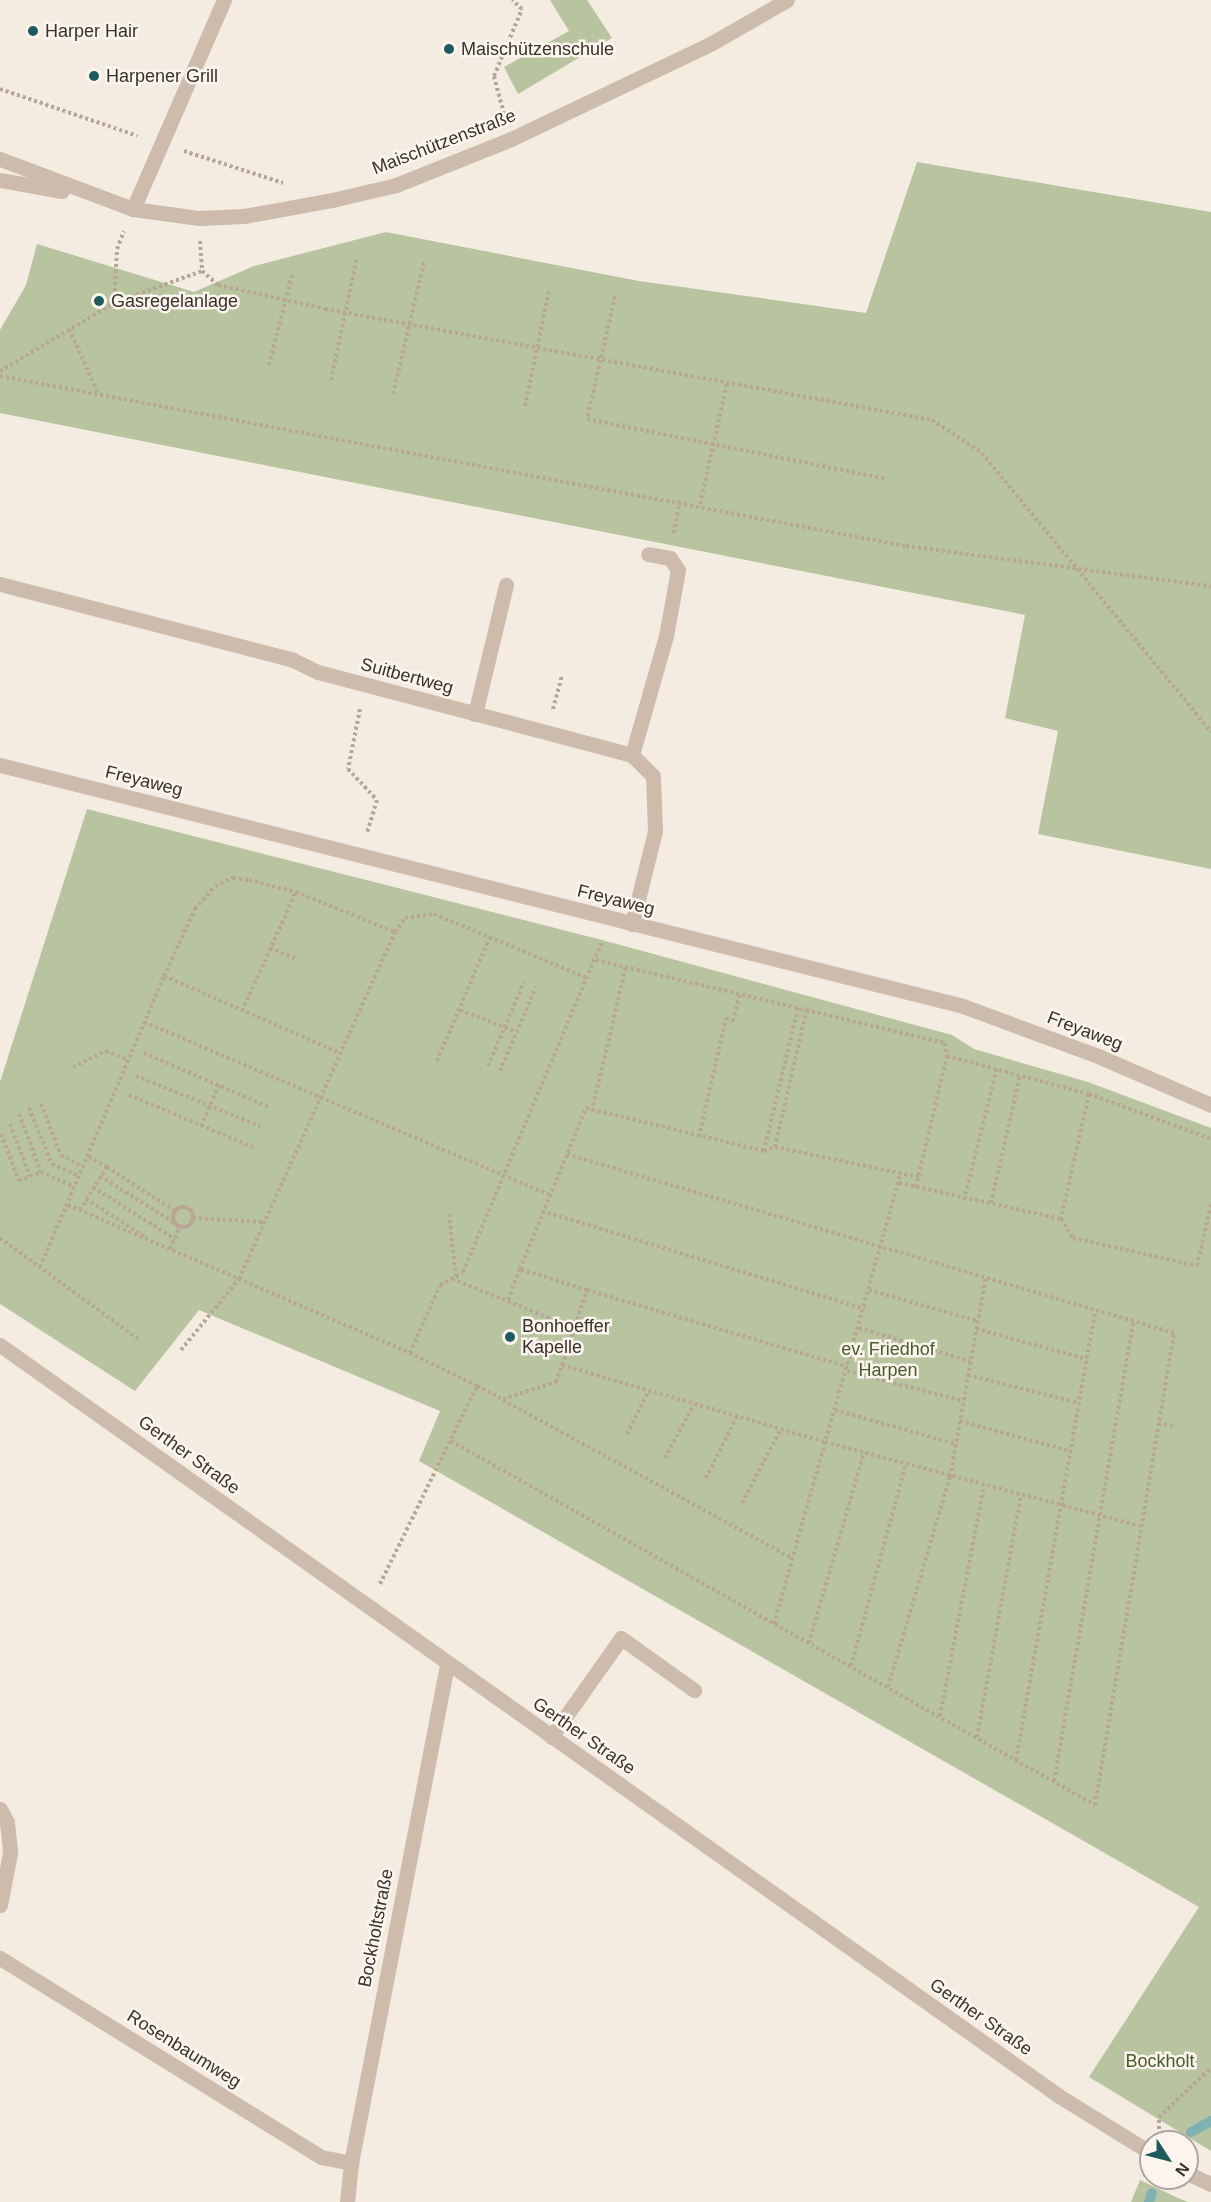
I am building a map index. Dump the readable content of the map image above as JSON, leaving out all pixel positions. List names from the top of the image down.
{
  "streets": {
    "street": [
      "Maischützenstraße",
      "Suitbertweg",
      "Freyaweg",
      "Gerther Straße",
      "Bockholtstraße",
      "Rosenbaumweg"
    ]
  },
  "crossings": [
    ["Gerther Straße", "Bockholtstraße"],
    ["Bockholtstraße", "Rosenbaumweg"]
  ],
  "parks": ["ev. Friedhof Harpen", "Bockholt"],
  "places": [
    "Harper Hair",
    "Maischützenschule",
    "Harpener Grill",
    "Gasregelanlage",
    "Bonhoeffer Kapelle"
  ],
  "north": "bottom right"
}
